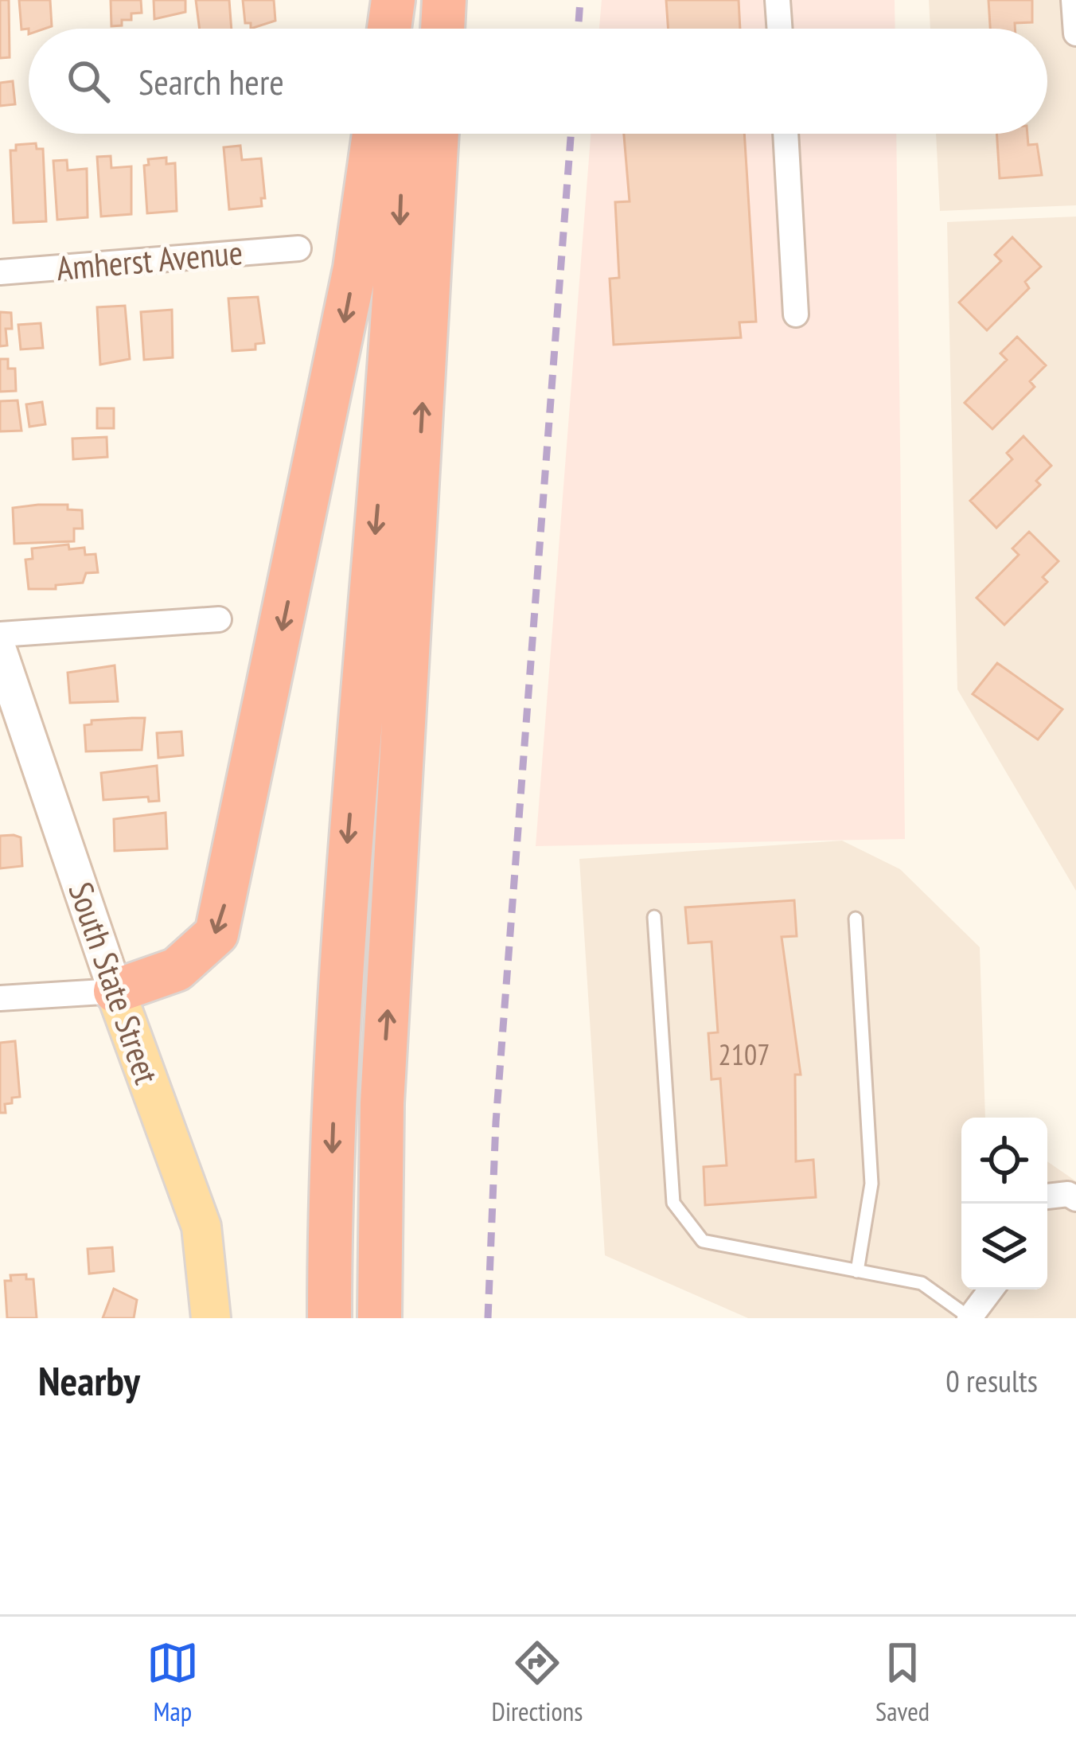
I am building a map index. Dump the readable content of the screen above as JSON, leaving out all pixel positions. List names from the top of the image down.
{
  "streets": {
    "main road": ["South State Street"],
    "street": ["Amherst Avenue"]
  },
  "house_numbers": ["2107"],
  "page": {
    "search": "Search here",
    "heading": ["Nearby", "0 results"],
    "nav": ["Map", "Directions", "Saved"]
  }
}
